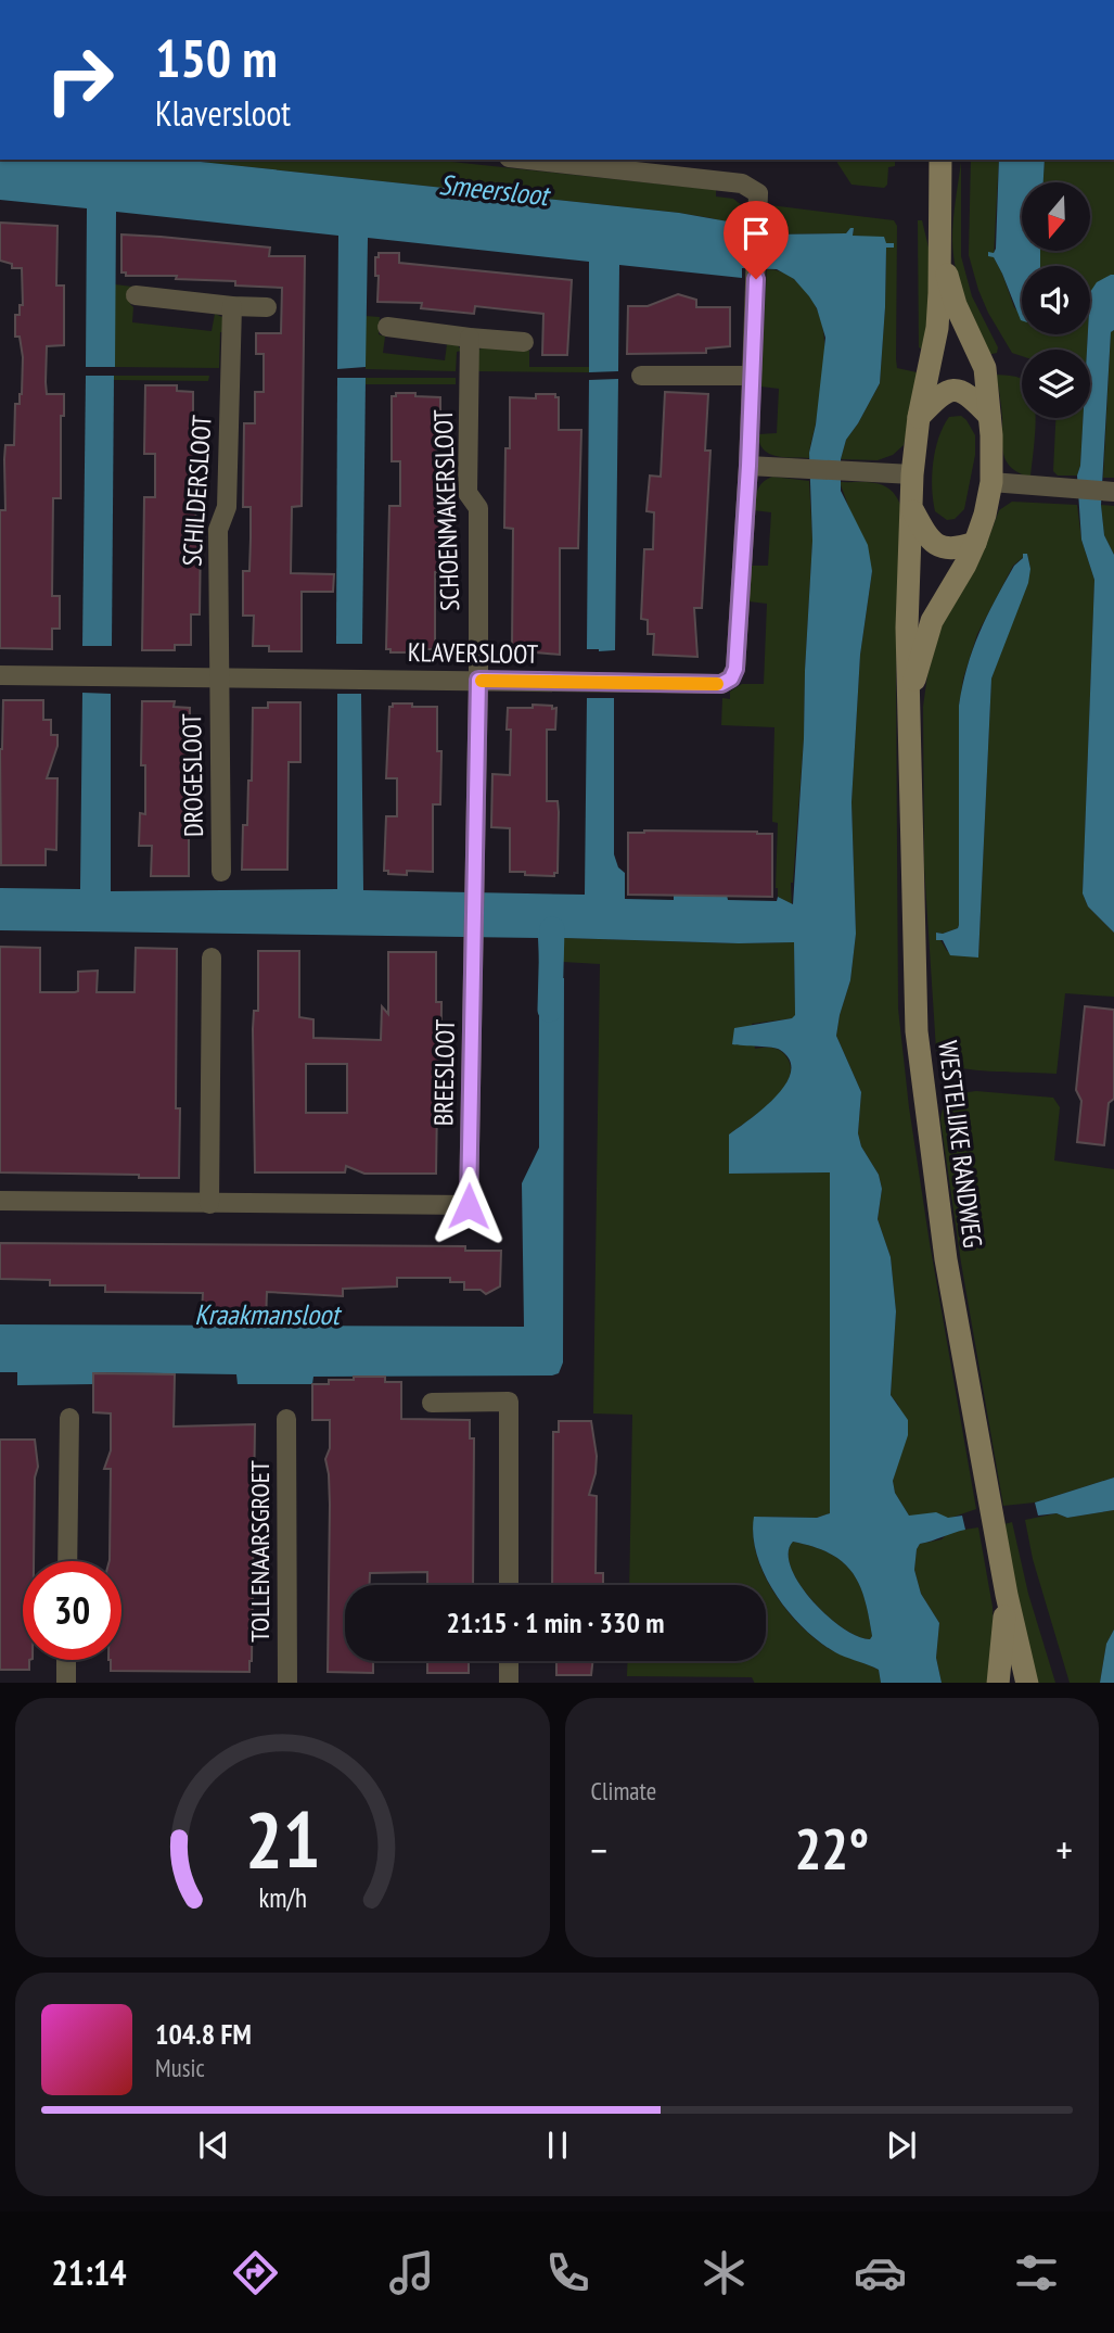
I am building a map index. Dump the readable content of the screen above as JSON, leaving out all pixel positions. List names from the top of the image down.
{
  "streets": {
    "street": [
      "SCHILDERSLOOT",
      "SCHOENMAKERSLOOT",
      "KLAVERSLOOT",
      "DROGESLOOT",
      "BREESLOOT",
      "WESTELIJKE RANDWEG",
      "TOLLENAARSGROET"
    ]
  },
  "crossings": [
    ["SCHILDERSLOOT", "KLAVERSLOOT"],
    ["SCHILDERSLOOT", "DROGESLOOT"],
    ["SCHOENMAKERSLOOT", "KLAVERSLOOT"],
    ["SCHOENMAKERSLOOT", "BREESLOOT"],
    ["KLAVERSLOOT", "DROGESLOOT"],
    ["KLAVERSLOOT", "BREESLOOT"]
  ],
  "water": ["Smeersloot", "Kraakmansloot"],
  "north": "bottom",
  "page": {
    "turn": ["150 m", "Klaversloot"],
    "limit": "30",
    "trip": "21:15 · 1 min · 330 m",
    "tile": "Climate",
    "heat": ["−", "22°", "+"],
    "song": ["104.8 FM", "Music"],
    "tabs": "21:14",
    "gauge": ["21", "km/h"]
  }
}
